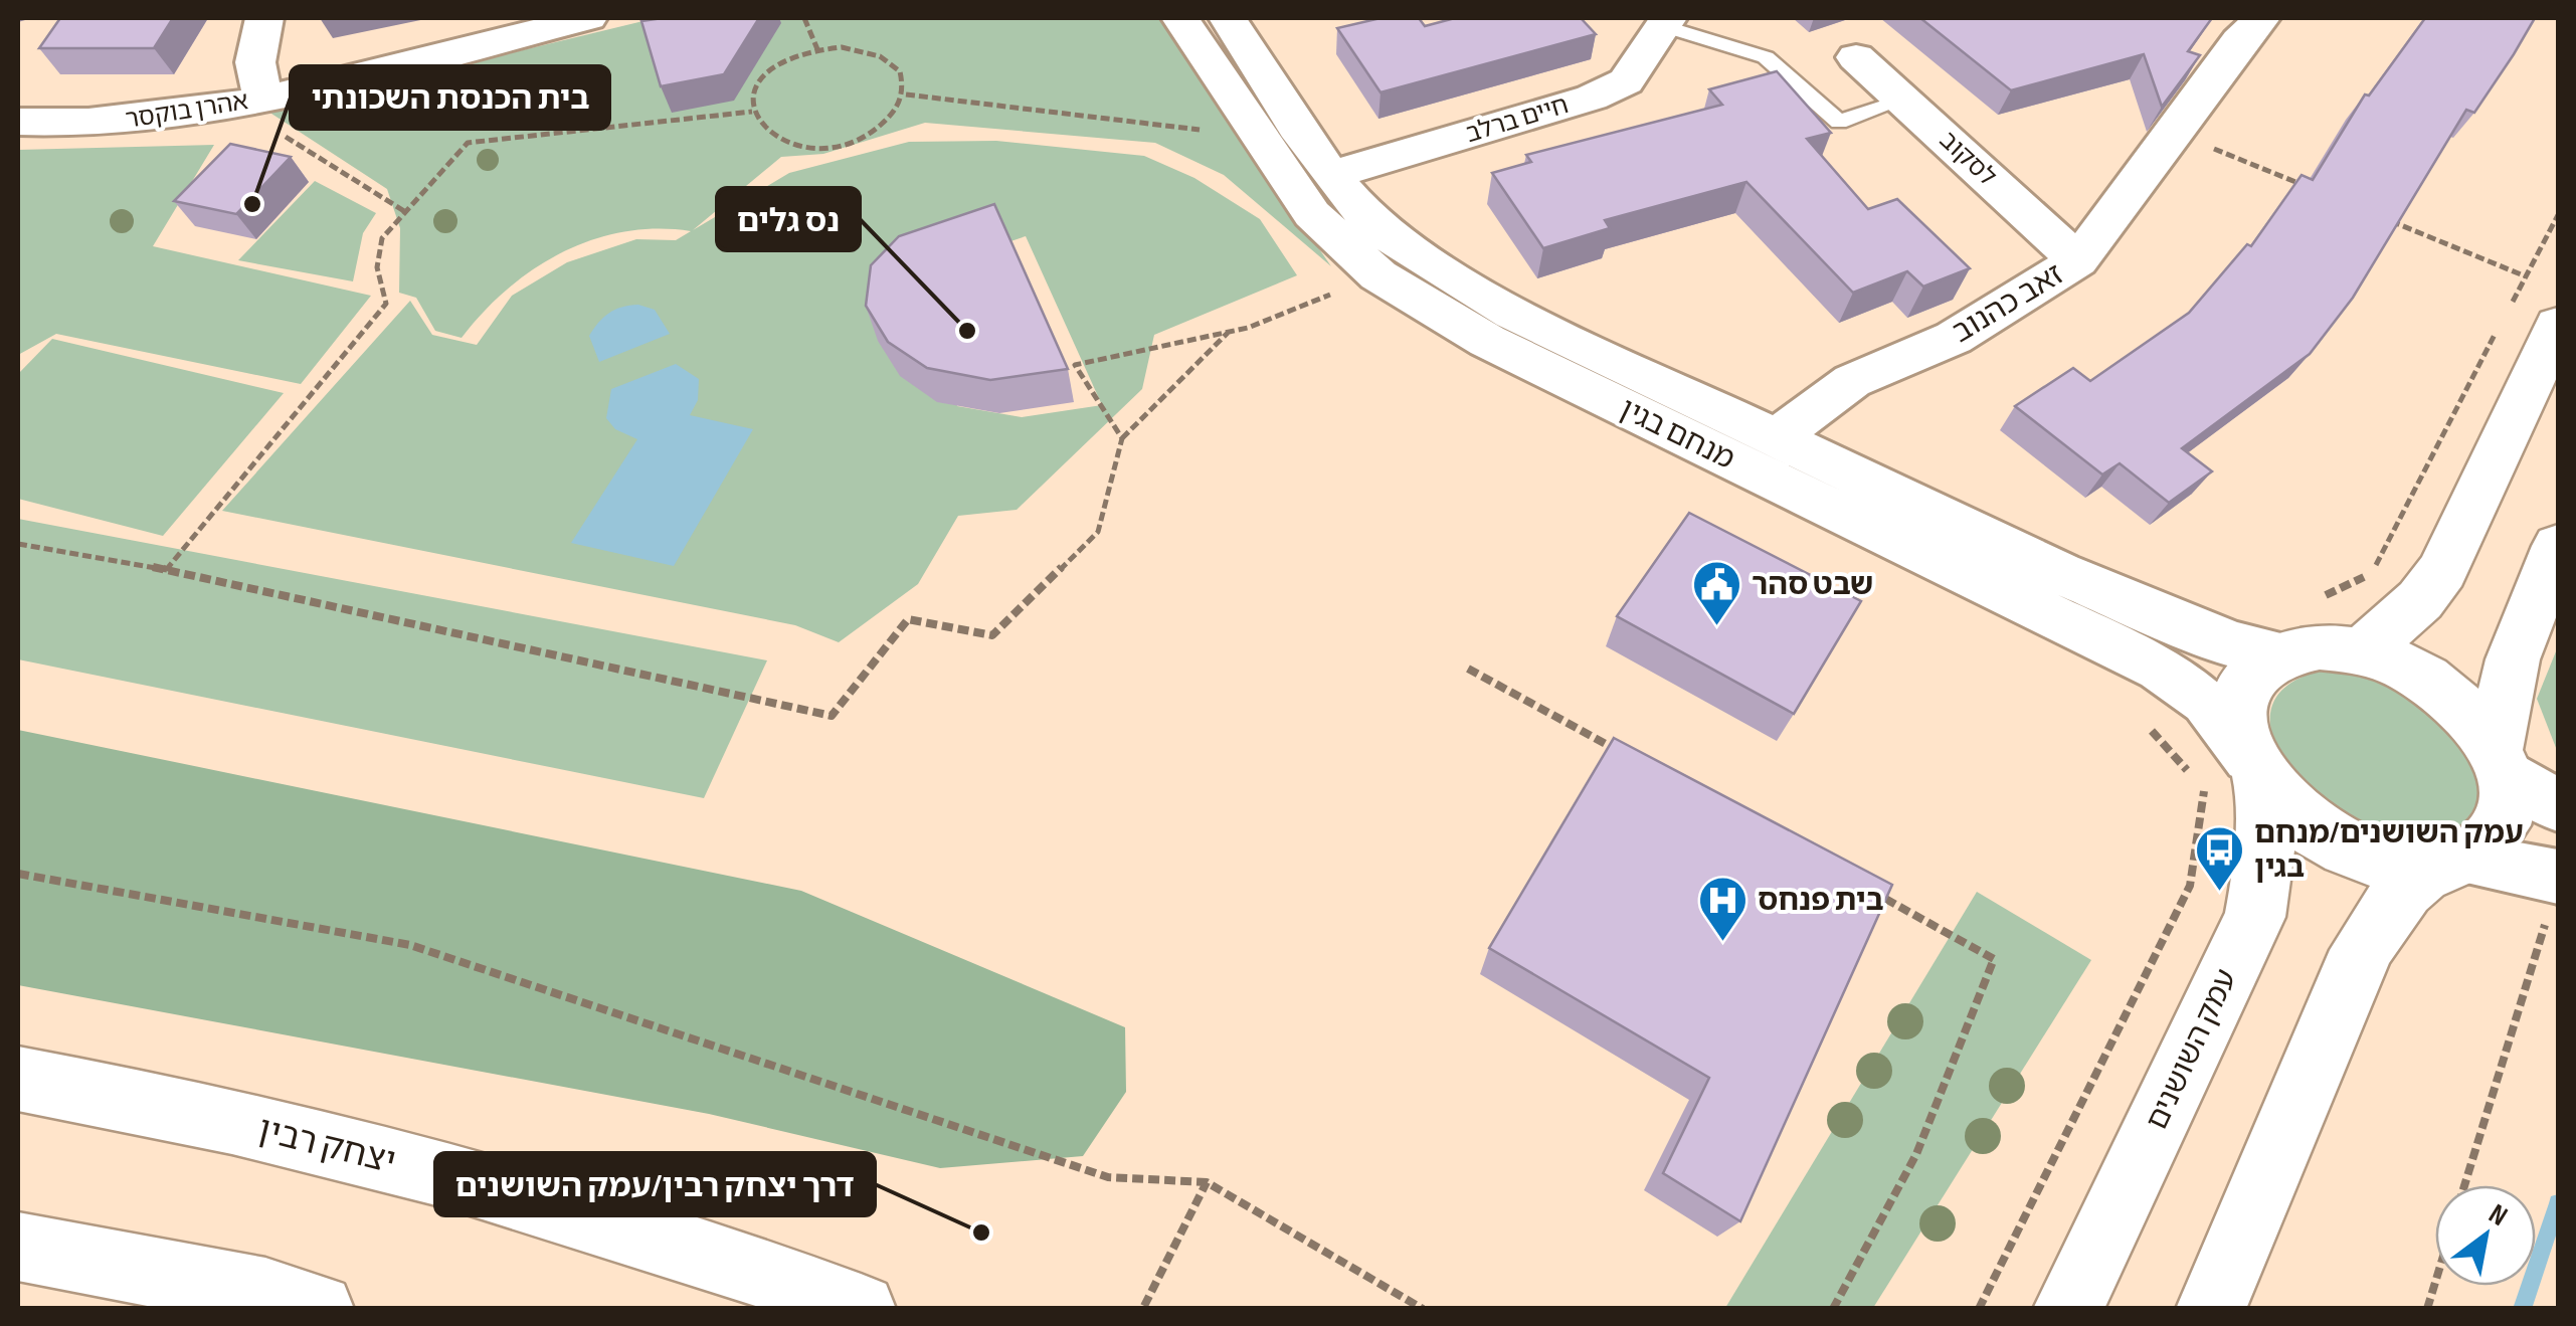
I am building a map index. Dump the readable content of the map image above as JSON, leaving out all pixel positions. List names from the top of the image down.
{
  "streets": {
    "street": [
      "אהרן בוקסר",
      "חיים ברלב",
      "לסקוב",
      "זאב כהנוב",
      "מנחם בגין",
      "עמק השושנים",
      "יצחק רבין"
    ]
  },
  "crossings": [
    ["חיים ברלב", "מנחם בגין"],
    ["לסקוב", "זאב כהנוב"],
    ["זאב כהנוב", "מנחם בגין"],
    ["מנחם בגין", "עמק השושנים"]
  ],
  "places": {
    "other": ["בית הכנסת השכונתי", "נס גלים", "דרך יצחק רבין/עמק השושנים"],
    "public building": ["שבט סהר"],
    "bus stop": ["עמק השושנים/מנחם בגין"],
    "hospital": ["בית פנחס"]
  },
  "north": "top right"
}
